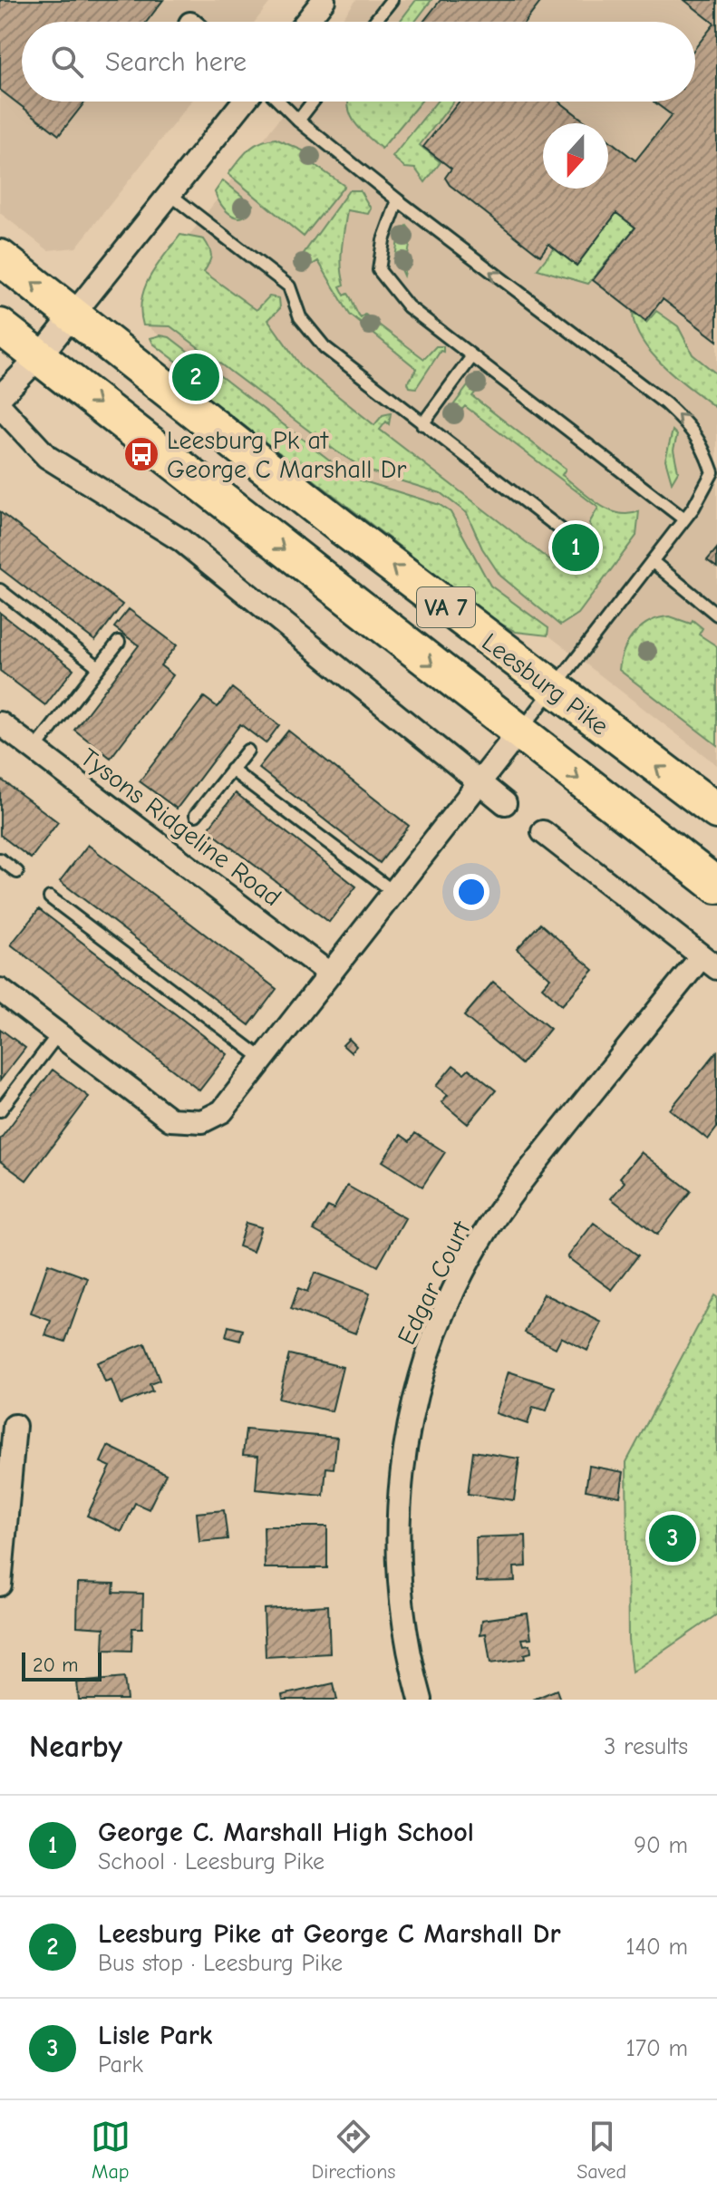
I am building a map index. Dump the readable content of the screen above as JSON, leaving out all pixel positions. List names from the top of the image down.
{
  "streets": {
    "main road": ["VA 7", "Leesburg Pike"],
    "street": ["Tysons Ridgeline Road", "Edgar Court"]
  },
  "places": {
    "bus stop": ["Leesburg Pk at George C Marshall Dr"]
  },
  "scale_bar": "20 m",
  "north": "bottom",
  "page": {
    "search": "Search here",
    "pins": ["2", "1", "3"],
    "scale": "20 m",
    "heading": ["Nearby", "3 results"],
    "list": [
      {
        "mark": "1",
        "name": "George C. Marshall High School",
        "note": "School · Leesburg Pike",
        "value": "90 m"
      },
      {
        "mark": "2",
        "name": "Leesburg Pike at George C Marshall Dr",
        "note": "Bus stop · Leesburg Pike",
        "value": "140 m"
      },
      {
        "mark": "3",
        "name": "Lisle Park",
        "note": "Park",
        "value": "170 m"
      }
    ],
    "nav": ["Map", "Directions", "Saved"]
  }
}
